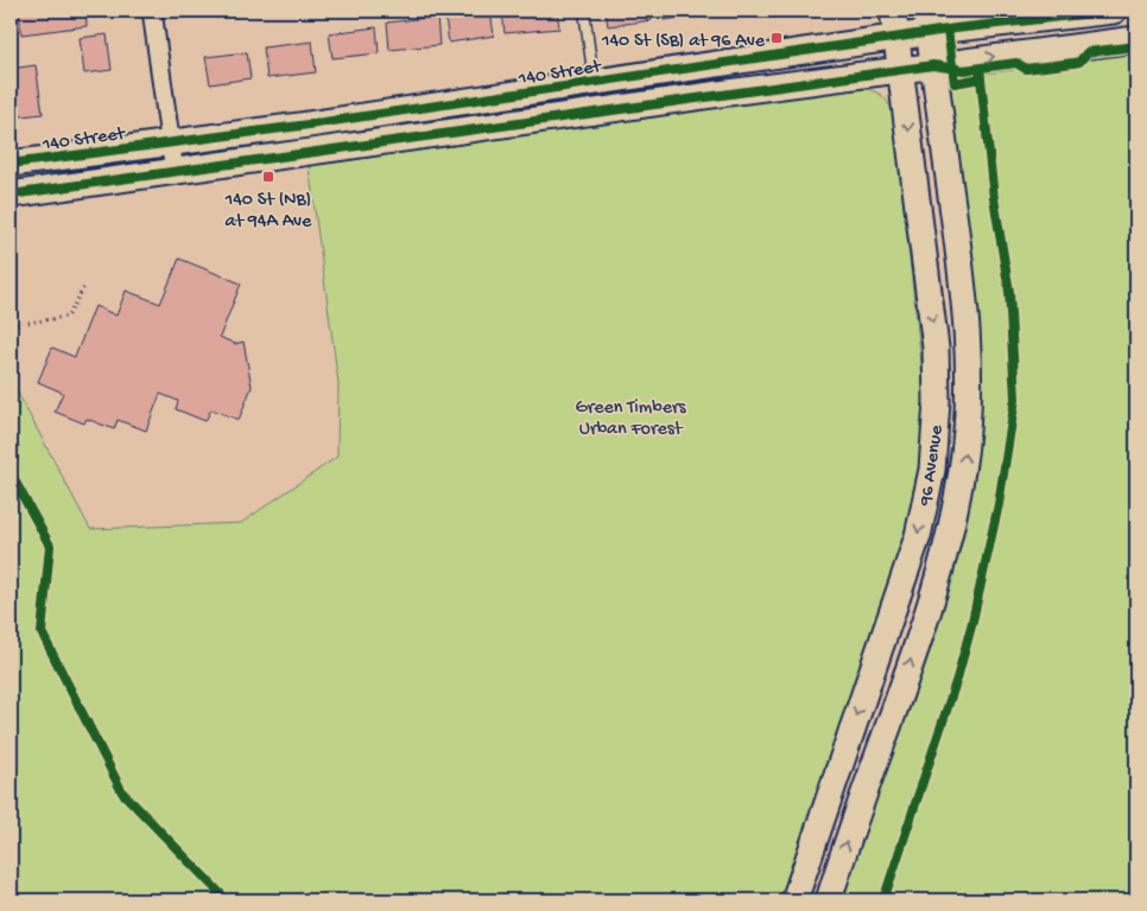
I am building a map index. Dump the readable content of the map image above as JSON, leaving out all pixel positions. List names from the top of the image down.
{
  "streets": {
    "main road": ["140 Street", "96 Avenue"]
  },
  "crossings": [
    ["140 Street", "96 Avenue"]
  ],
  "parks": ["Green Timbers Urban Forest"],
  "places": {
    "transit": ["140 St (SB) at 96 Ave", "140 St (NB) at 94A Ave"]
  }
}
